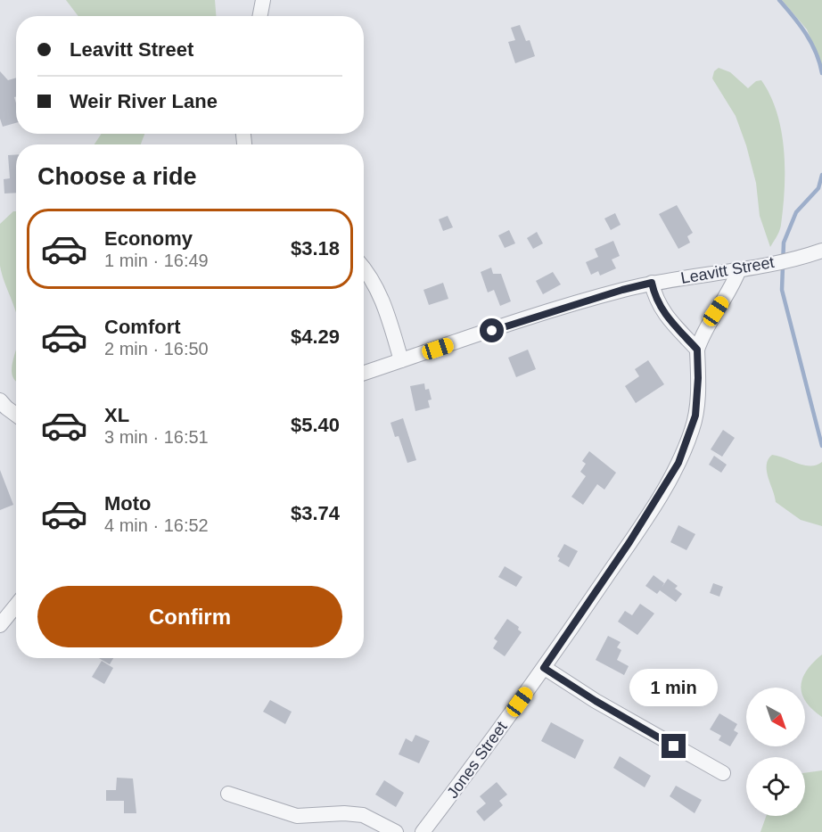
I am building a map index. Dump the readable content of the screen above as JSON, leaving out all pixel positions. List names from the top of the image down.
{
  "streets": {
    "street": ["Leavitt Street", "Jones Street"]
  },
  "crossings": [
    ["Leavitt Street", "Jones Street"]
  ],
  "north": "bottom right",
  "page": {
    "banner": ["Leavitt Street", "Weir River Lane"],
    "heading": "Choose a ride",
    "list": [
      {
        "name": "Economy",
        "note": "1 min · 16:49",
        "value": "$3.18"
      },
      {
        "name": "Comfort",
        "note": "2 min · 16:50",
        "value": "$4.29"
      },
      {
        "name": "XL",
        "note": "3 min · 16:51",
        "value": "$5.40"
      },
      {
        "name": "Moto",
        "note": "4 min · 16:52",
        "value": "$3.74"
      }
    ],
    "buttons": "Confirm",
    "bubble": "1 min"
  }
}
